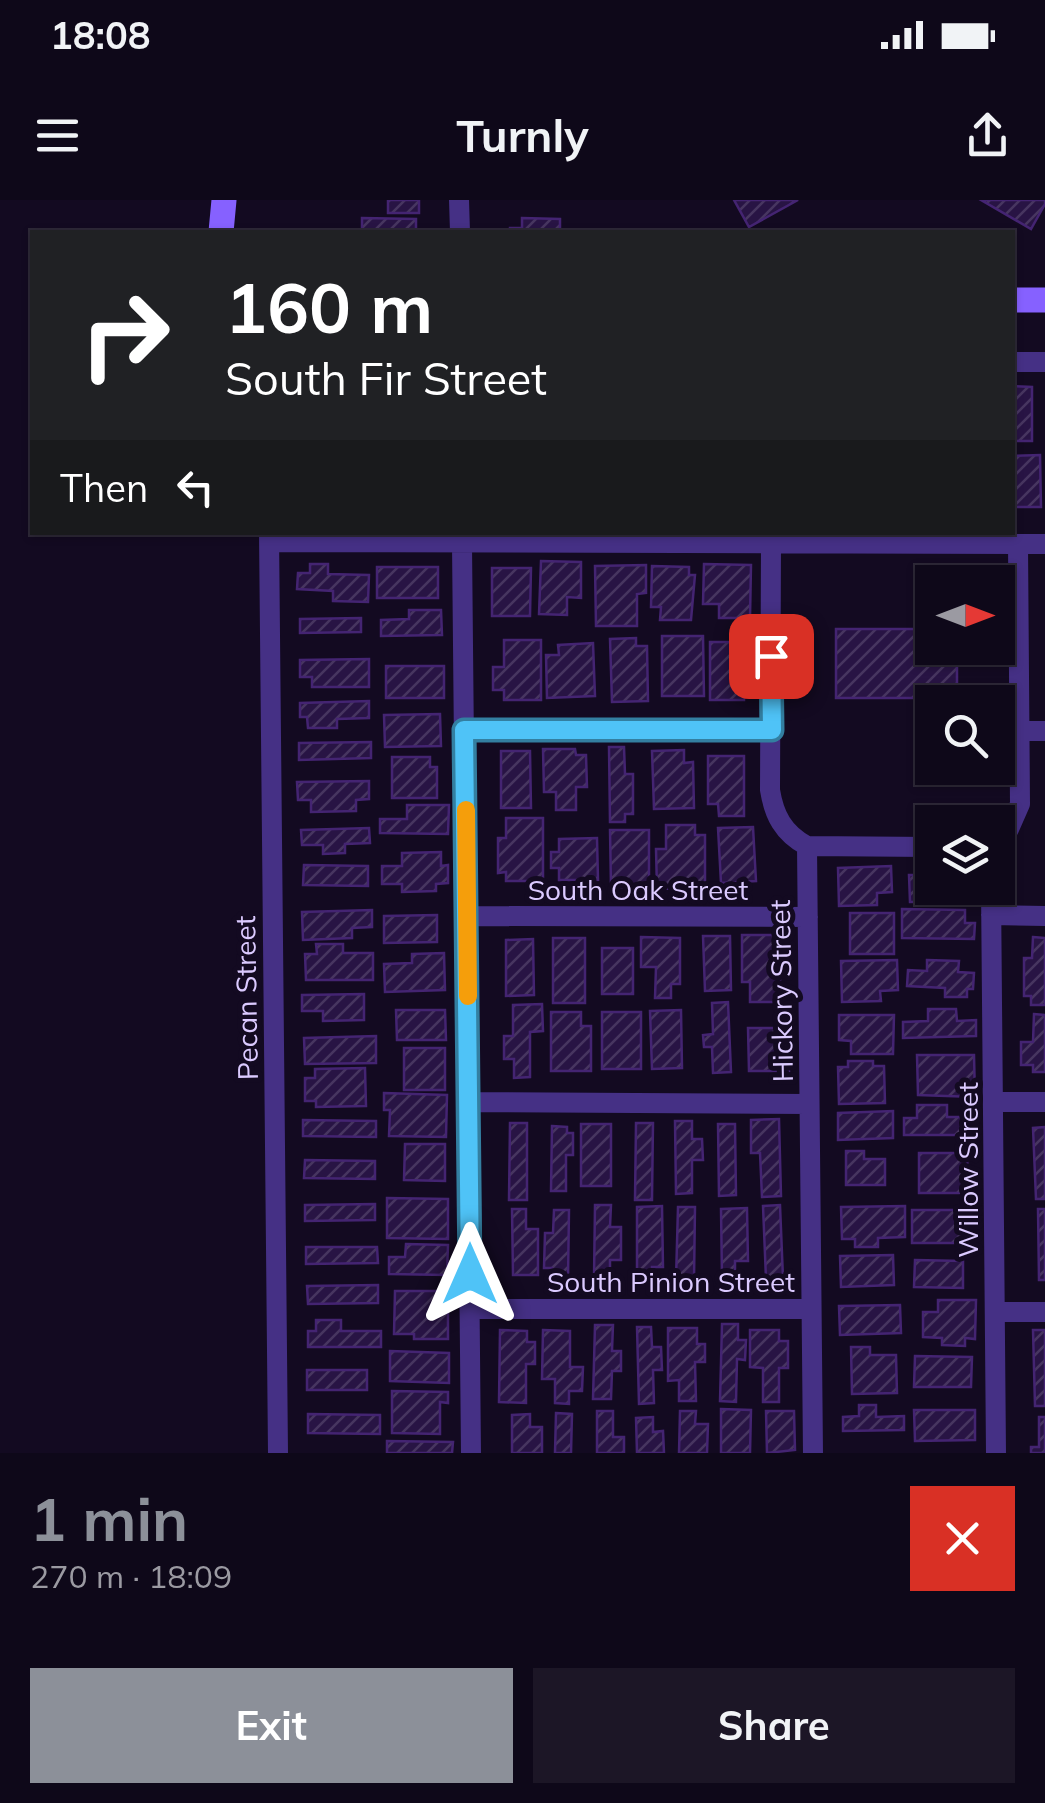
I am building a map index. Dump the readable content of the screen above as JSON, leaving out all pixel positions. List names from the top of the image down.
{
  "streets": {
    "street": [
      "South Oak Street",
      "Hickory Street",
      "Pecan Street",
      "Willow Street",
      "South Pinion Street"
    ]
  },
  "crossings": [
    ["South Oak Street", "Hickory Street"],
    ["Hickory Street", "South Pinion Street"]
  ],
  "north": "right",
  "page": {
    "status": "18:08",
    "header": "Turnly",
    "turn": ["160 m", "South Fir Street"],
    "then": "Then",
    "heading": ["1 min", "270 m · 18:09"],
    "buttons": ["Exit", "Share"]
  }
}
